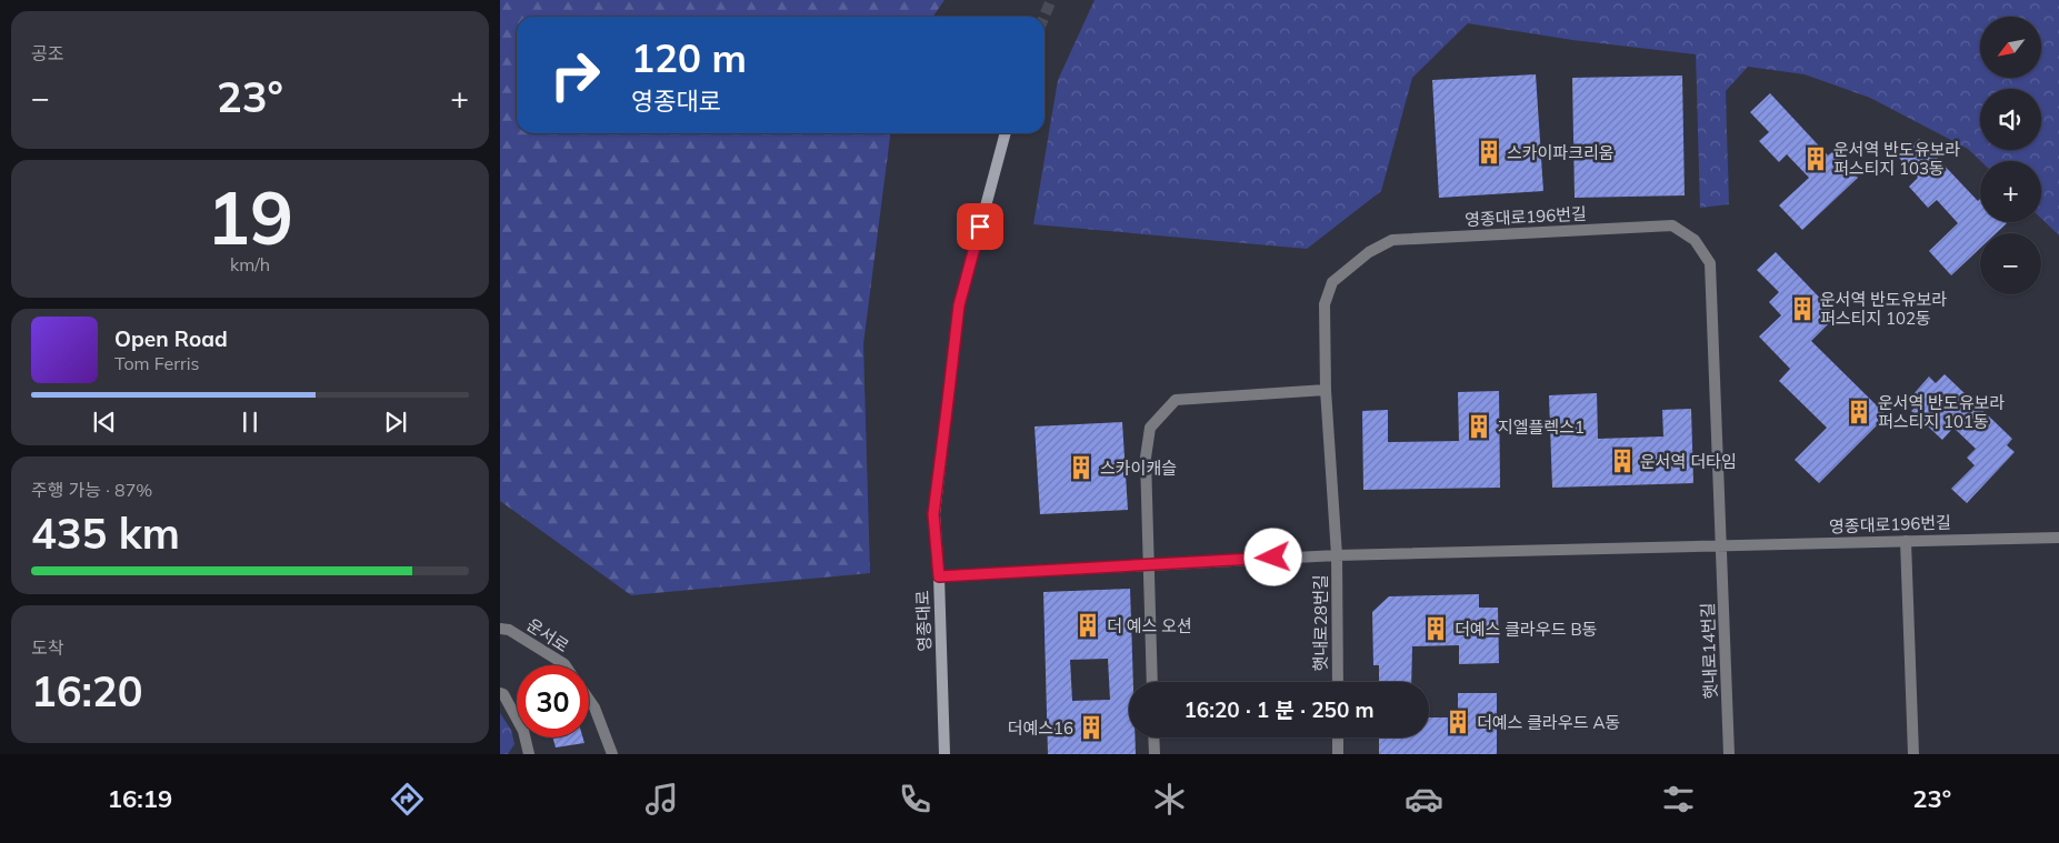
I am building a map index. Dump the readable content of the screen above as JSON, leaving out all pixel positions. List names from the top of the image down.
{
  "streets": {
    "main road": ["영종대로"],
    "street": [
      "영종대로196번길",
      "햇내로28번길",
      "운서로",
      "햇내로14번길"
    ]
  },
  "crossings": [
    ["영종대로196번길", "영종대로"],
    ["영종대로196번길", "햇내로28번길"],
    ["영종대로196번길", "햇내로14번길"]
  ],
  "places": {
    "building": [
      "스카이파크리움",
      "운서역 반도유보라 퍼스티지 103동",
      "운서역 반도유보라 퍼스티지 102동",
      "운서역 반도유보라 퍼스티지 101동",
      "지엘플렉스1",
      "운서역 더타임",
      "스카이캐슬",
      "더 예스 오션",
      "더예스 클라우드 B동",
      "더예스 클라우드 A동",
      "더예스16"
    ]
  },
  "north": "bottom left",
  "page": {
    "tile": [
      "공조",
      ["19", "km/h"],
      ["주행 가능 · 87%", "435 km"],
      ["도착", "16:20"]
    ],
    "map_buttons": ["+", "−"],
    "turn": ["120 m", "영종대로"],
    "heat": ["−", "23°", "+"],
    "song": ["Open Road", "Tom Ferris"],
    "limit": "30",
    "trip": "16:20 · 1 분 · 250 m",
    "tabs": ["16:19", "23°"]
  }
}
